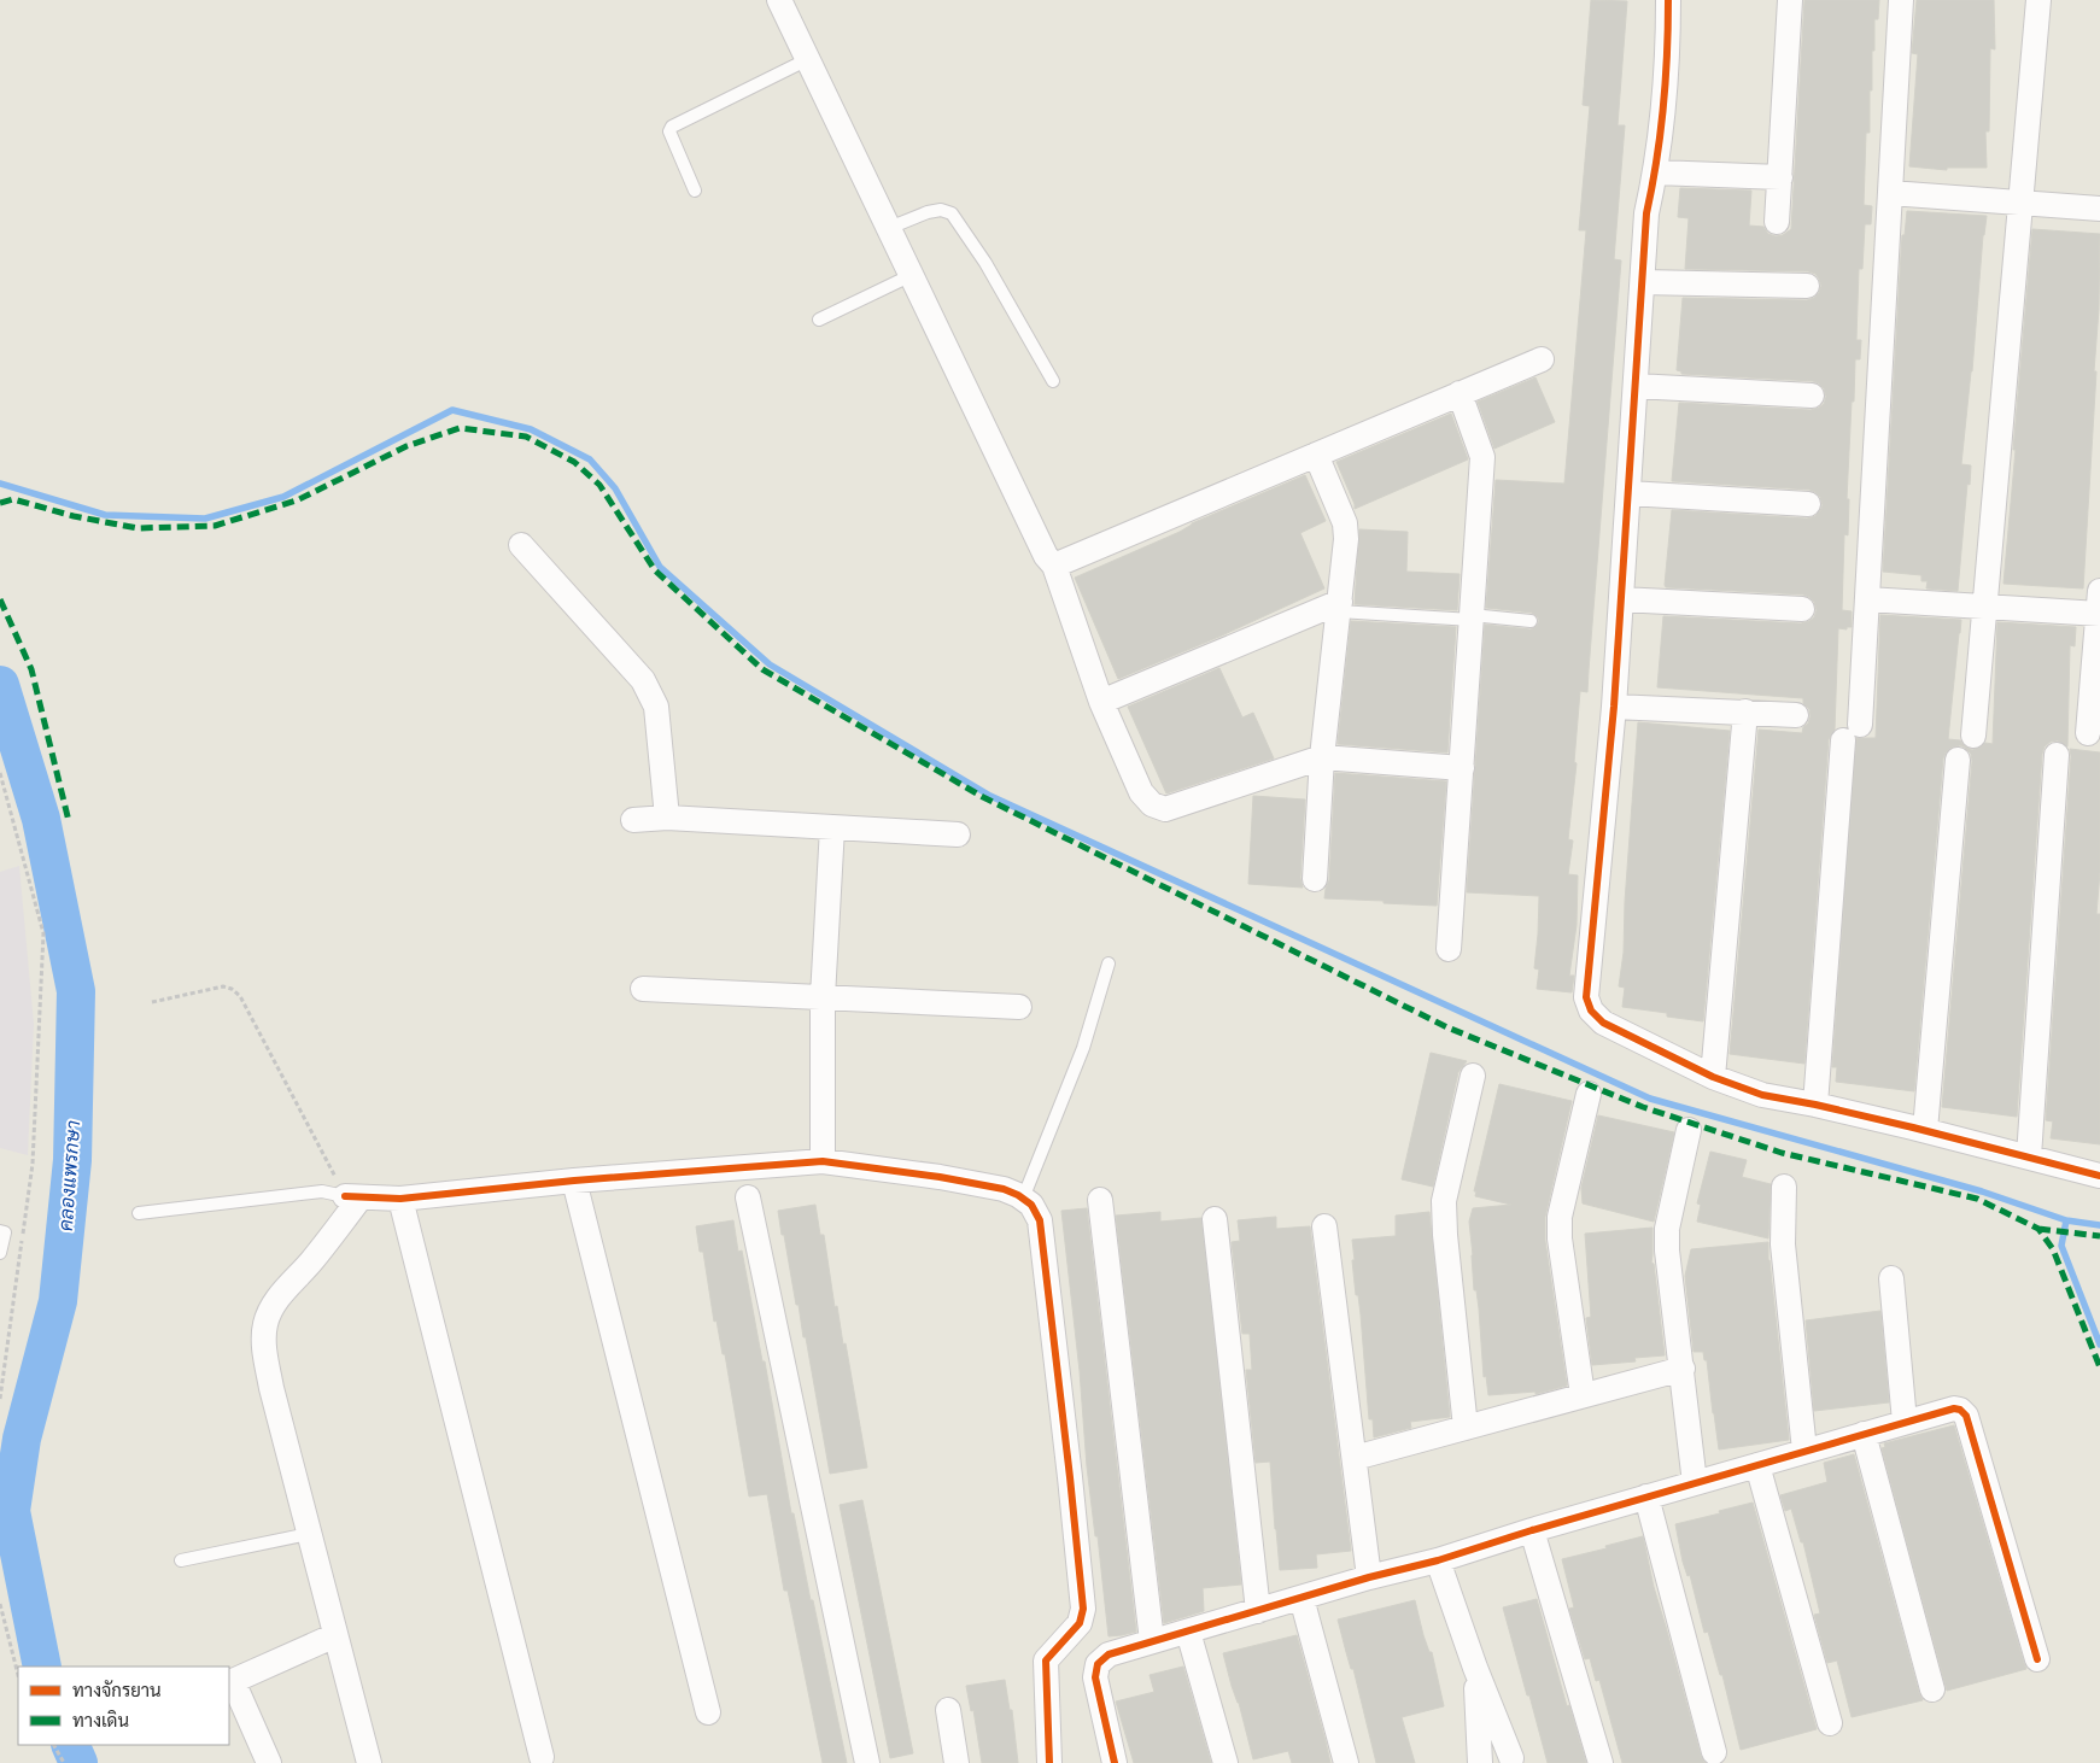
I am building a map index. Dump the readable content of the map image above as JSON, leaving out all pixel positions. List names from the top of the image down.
{
  "water": ["คลองแพรกษา"],
  "legend": ["ทางจักรยาน", "ทางเดิน"]
}
